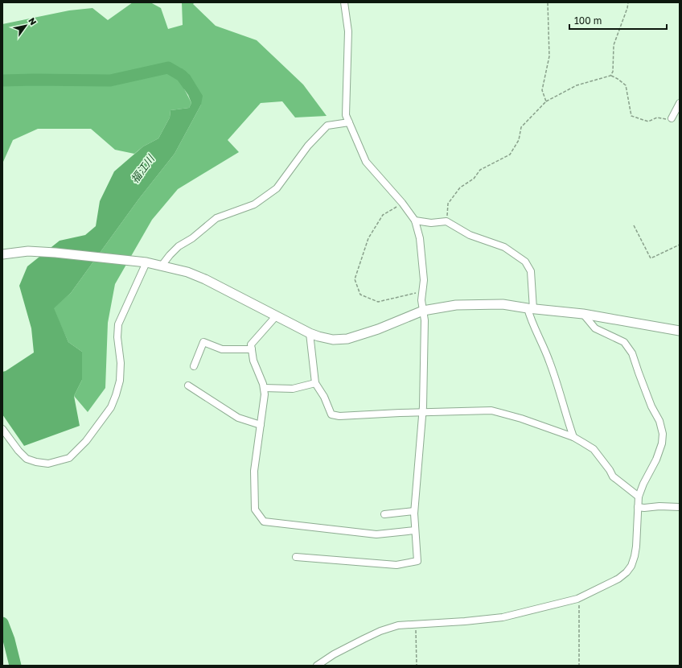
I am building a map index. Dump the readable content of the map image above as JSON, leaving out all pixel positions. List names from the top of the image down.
{
  "water": ["福江川"],
  "scale_bar": "100 m",
  "north": "top right"
}
